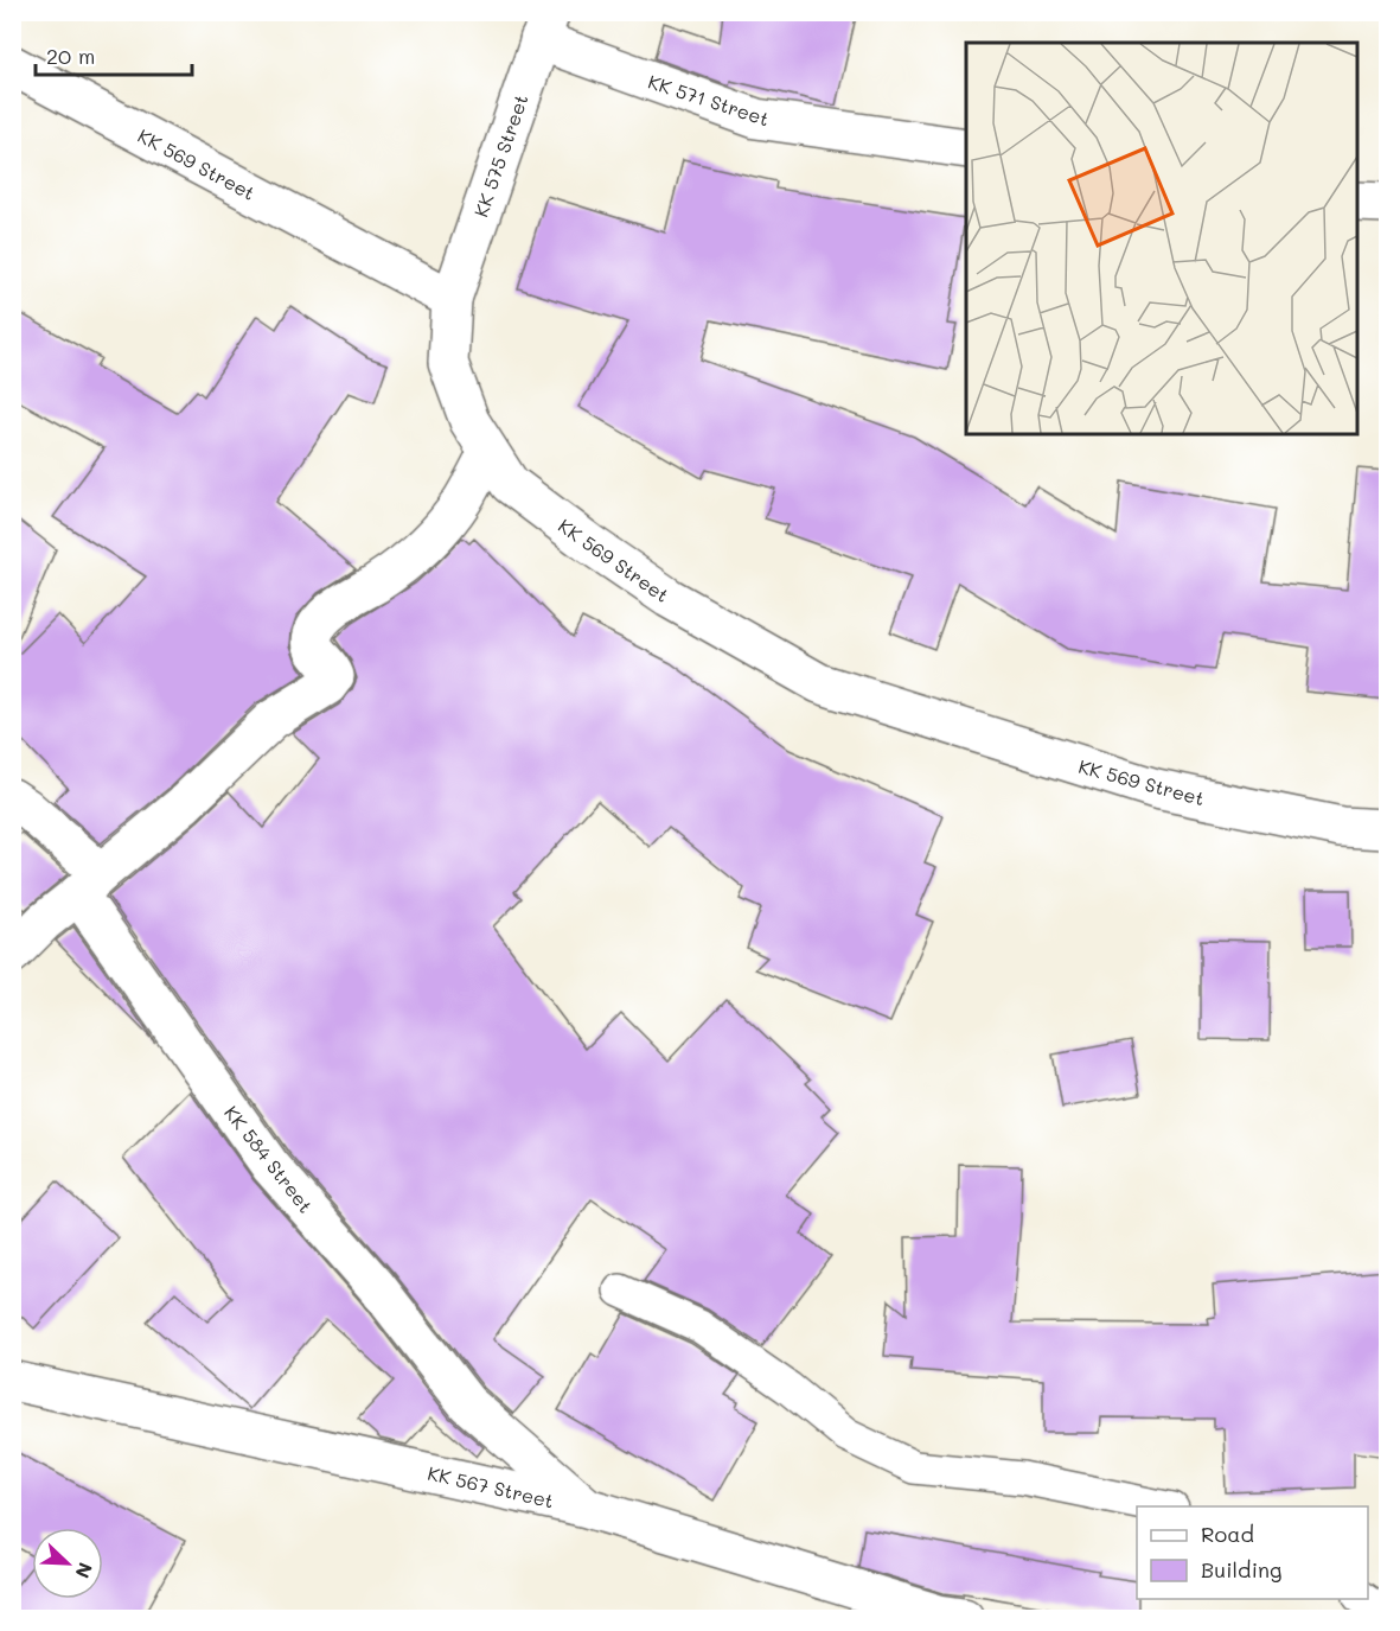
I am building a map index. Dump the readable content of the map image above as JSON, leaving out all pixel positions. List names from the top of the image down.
{
  "streets": {
    "street": [
      "KK 571 Street",
      "KK 575 Street",
      "KK 569 Street",
      "KK 584 Street",
      "KK 567 Street"
    ]
  },
  "crossings": [
    ["KK 571 Street", "KK 575 Street"],
    ["KK 575 Street", "KK 569 Street"],
    ["KK 584 Street", "KK 567 Street"]
  ],
  "legend": ["Road", "Building"],
  "scale_bar": "20 m",
  "north": "bottom right"
}
